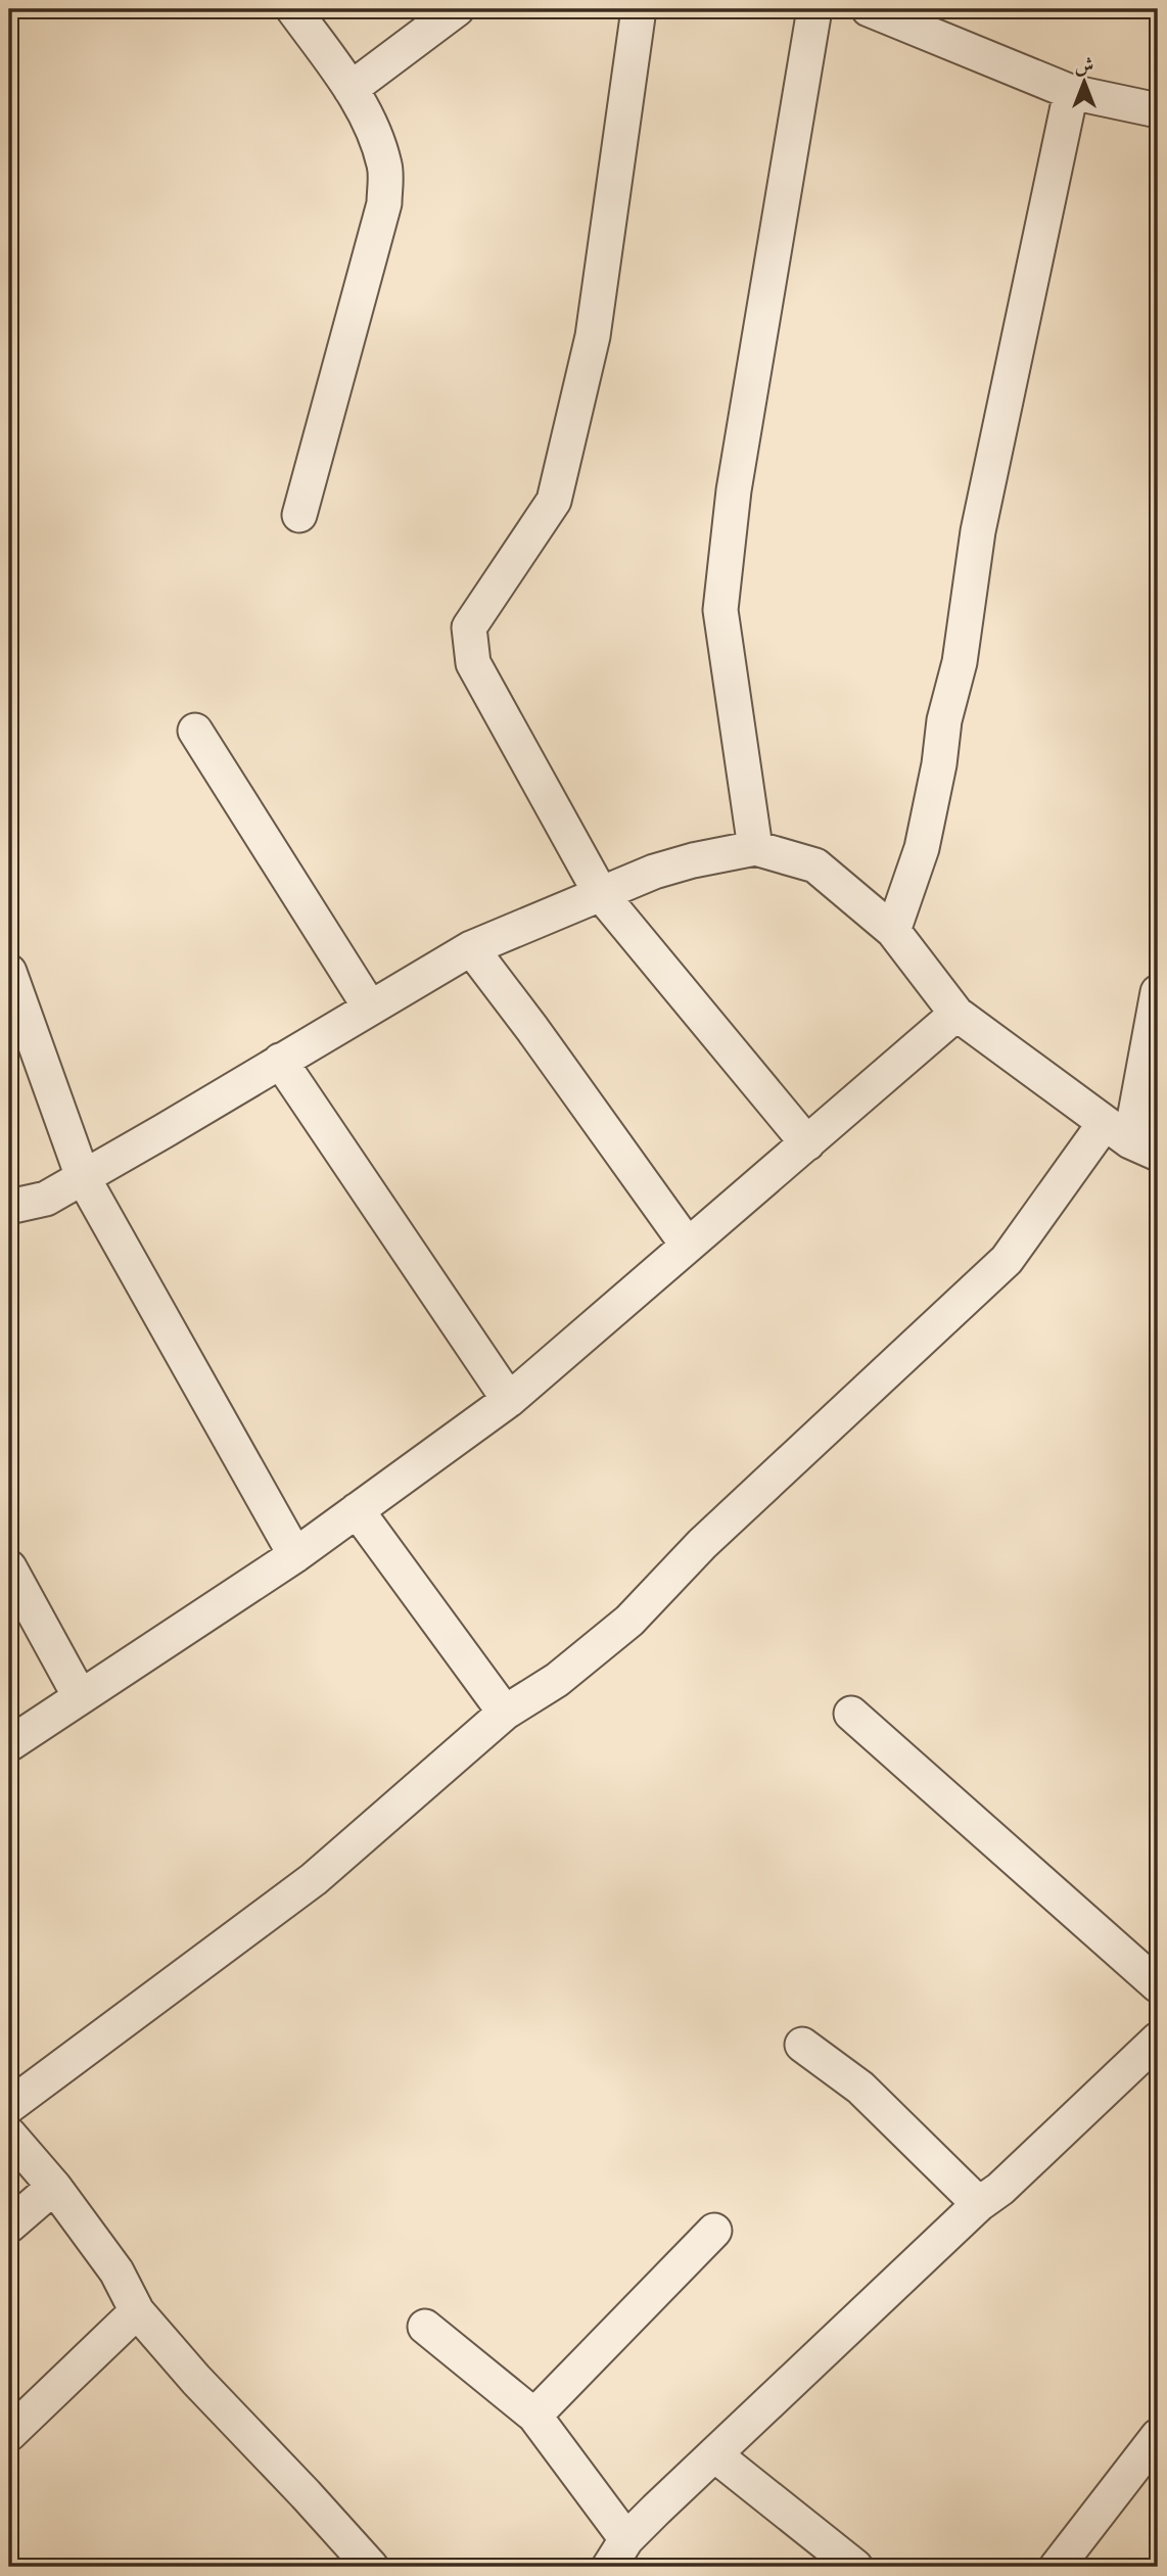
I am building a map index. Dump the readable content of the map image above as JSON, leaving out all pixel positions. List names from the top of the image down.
{
  "north": "top"
}
